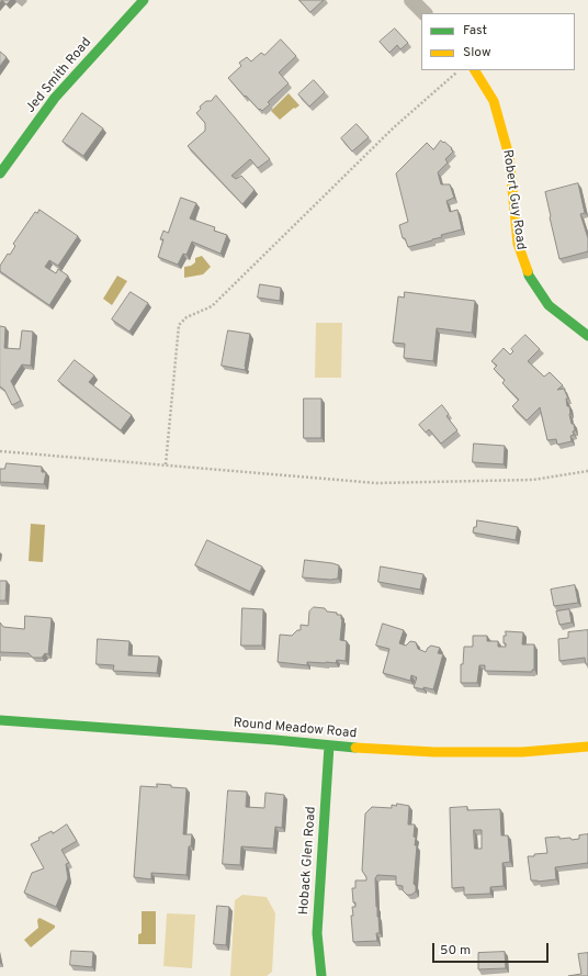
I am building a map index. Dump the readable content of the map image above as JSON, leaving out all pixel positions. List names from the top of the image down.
{
  "streets": {
    "street": [
      "Jed Smith Road",
      "Robert Guy Road",
      "Round Meadow Road",
      "Hoback Glen Road"
    ]
  },
  "crossings": [
    ["Round Meadow Road", "Hoback Glen Road"]
  ],
  "legend": ["Fast", "Slow"],
  "scale_bar": "50 m"
}
